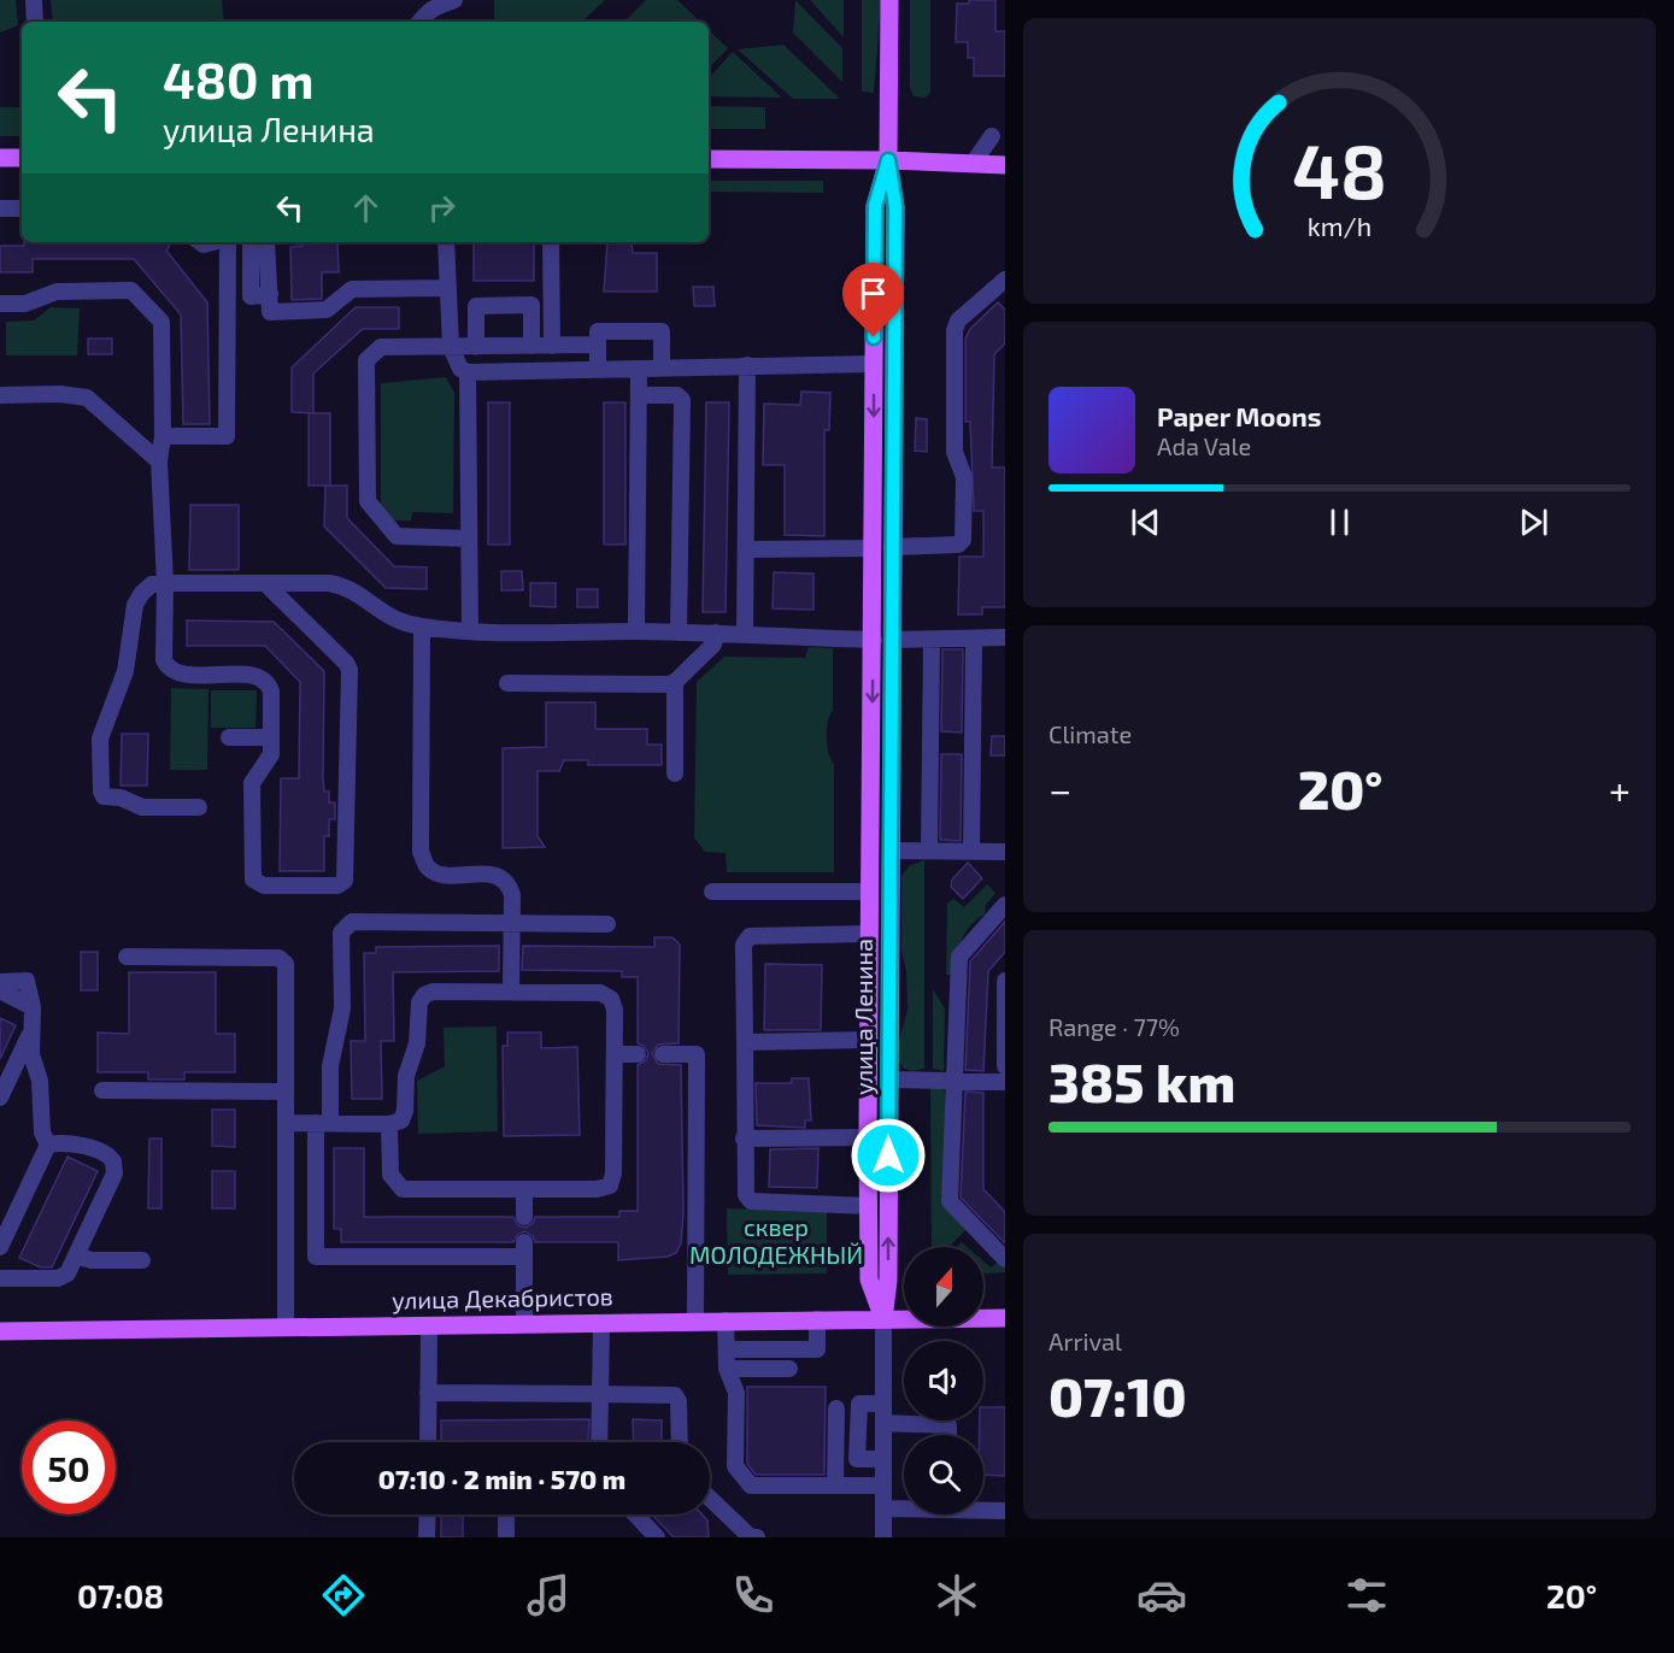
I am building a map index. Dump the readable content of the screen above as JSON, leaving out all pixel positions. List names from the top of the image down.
{
  "streets": {
    "main road": ["улица Ленина", "улица Декабристов"]
  },
  "crossings": [
    ["улица Ленина", "улица Декабристов"]
  ],
  "parks": ["сквер МОЛОДЕЖНЫЙ"],
  "north": "top",
  "page": {
    "turn": ["480 m", "улица Ленина"],
    "song": ["Paper Moons", "Ada Vale"],
    "tile": [
      "Climate",
      ["Range · 77%", "385 km"],
      ["Arrival", "07:10"]
    ],
    "heat": ["−", "20°", "+"],
    "limit": "50",
    "trip": "07:10 · 2 min · 570 m",
    "tabs": ["07:08", "20°"],
    "gauge": ["48", "km/h"]
  }
}
